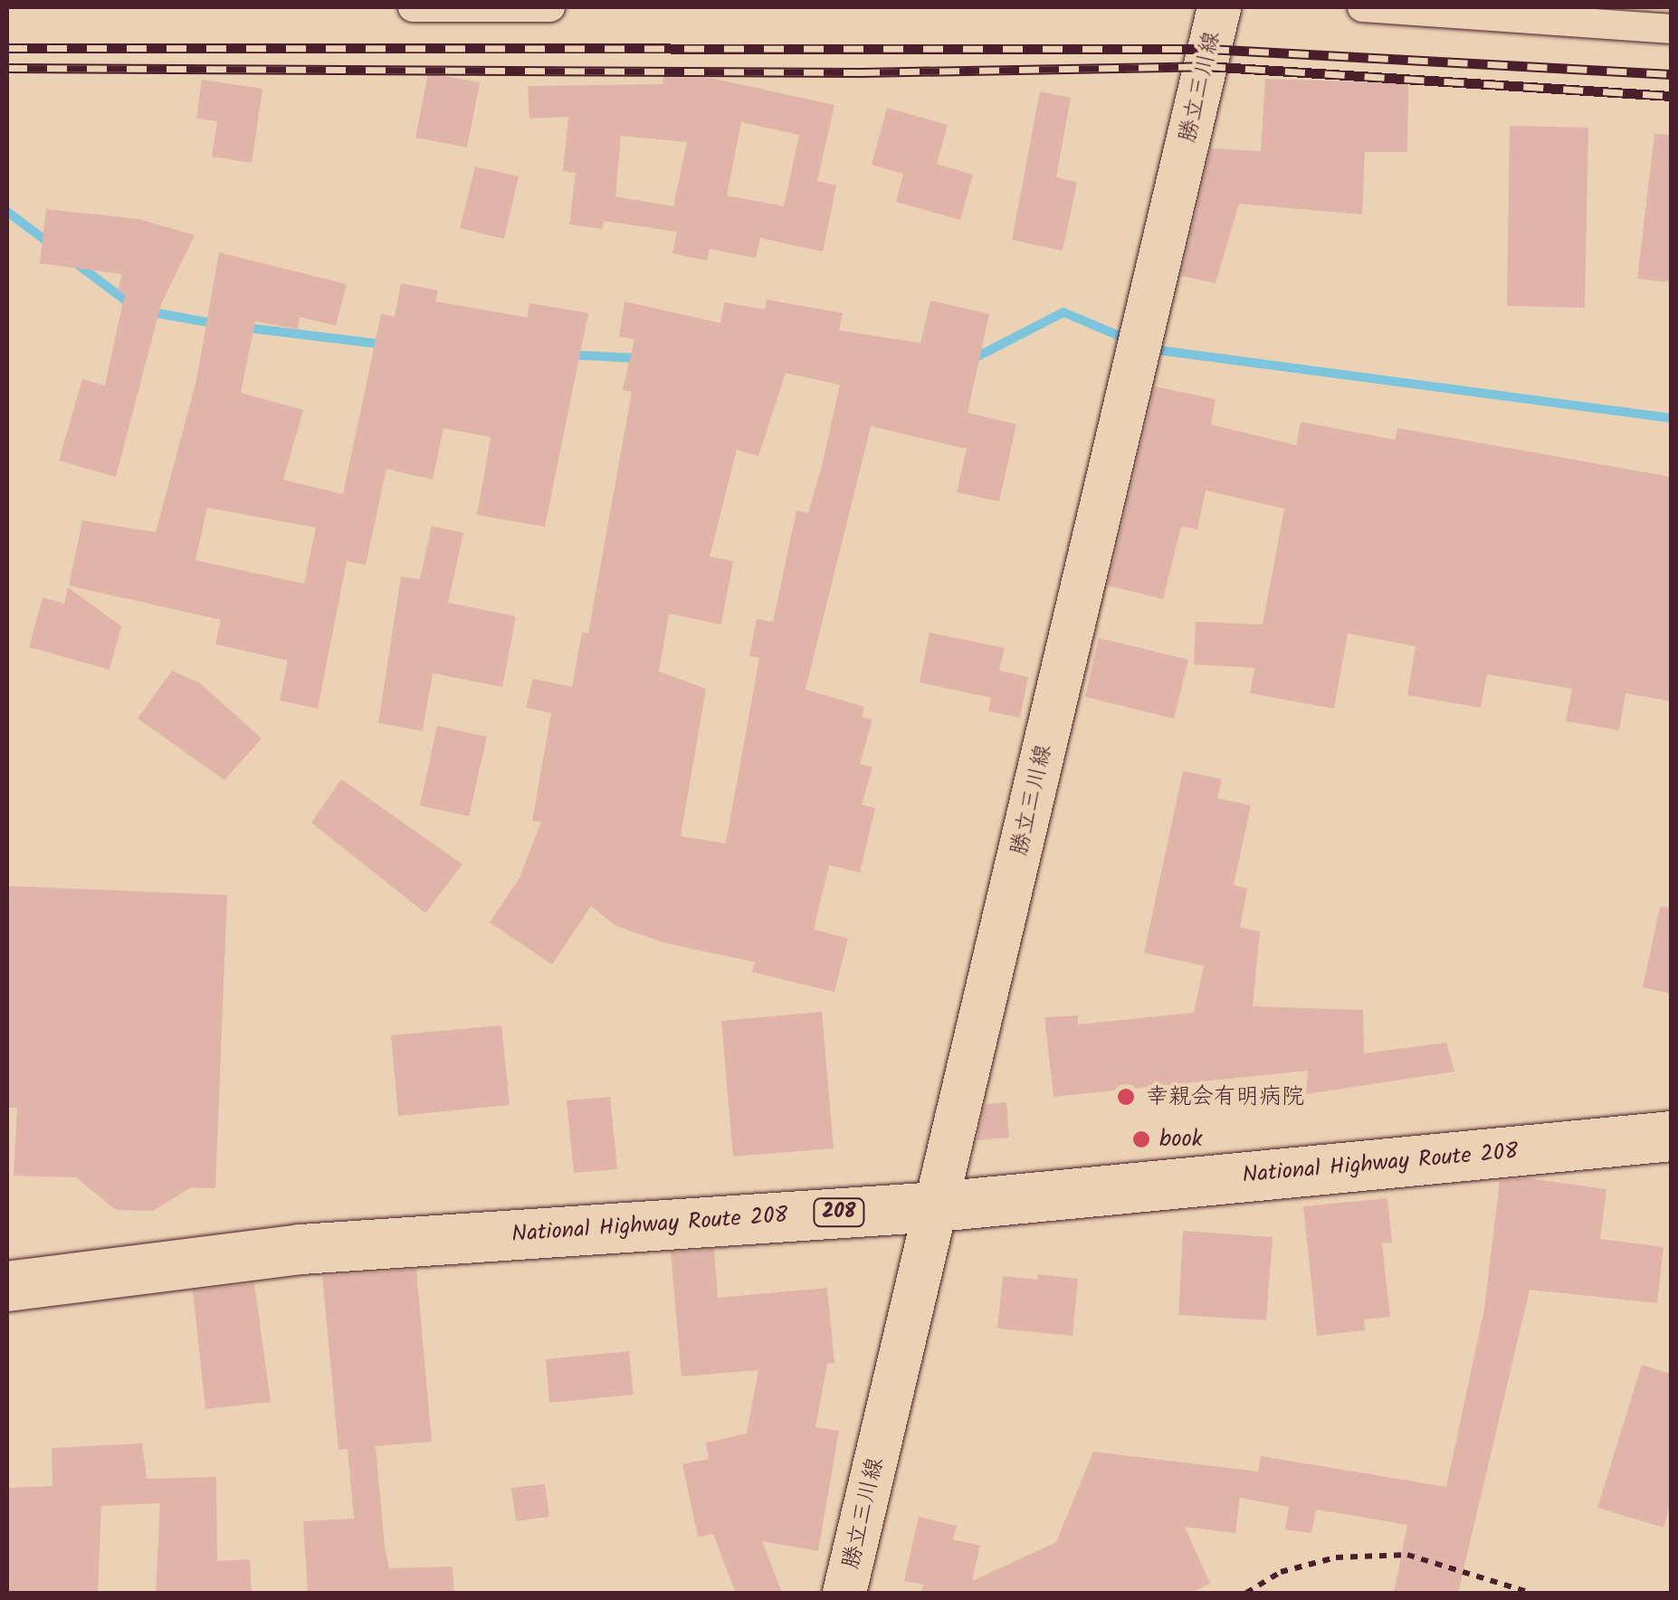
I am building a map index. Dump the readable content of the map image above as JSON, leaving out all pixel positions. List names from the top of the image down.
{
  "streets": {
    "highway": ["National Highway Route 208", "208"],
    "main road": ["勝立三川線"]
  },
  "crossings": [
    ["勝立三川線", "National Highway Route 208"]
  ],
  "places": ["幸親会有明病院", "book"]
}
